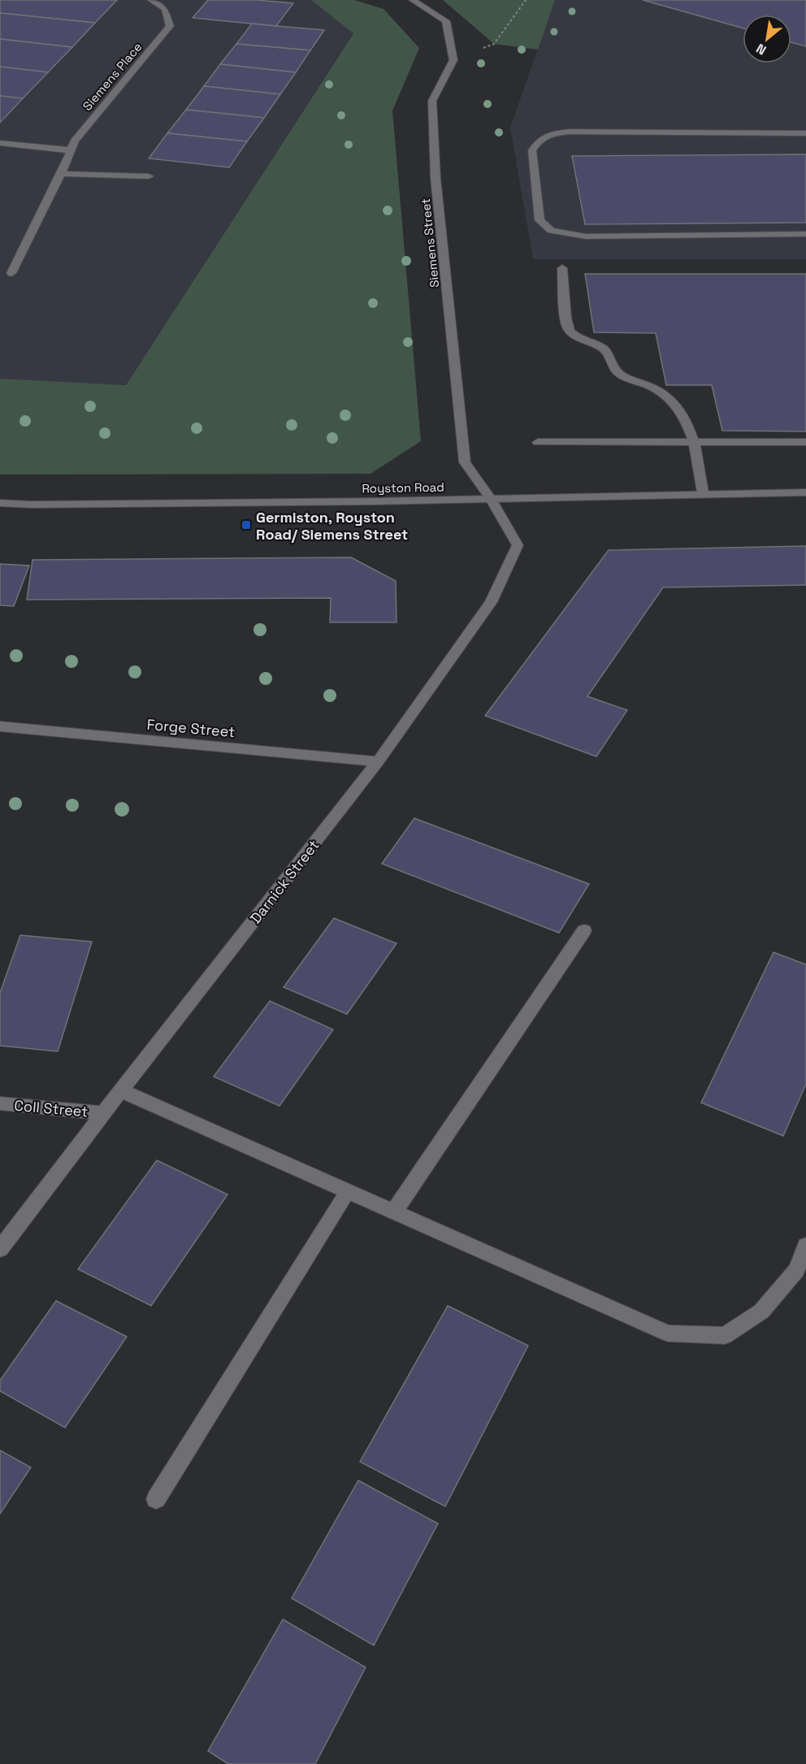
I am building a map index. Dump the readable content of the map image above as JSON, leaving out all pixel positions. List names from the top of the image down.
{
  "streets": {
    "street": [
      "Siemens Place",
      "Siemens Street",
      "Royston Road",
      "Forge Street",
      "Darnick Street",
      "Coll Street"
    ]
  },
  "crossings": [
    ["Siemens Street", "Royston Road"],
    ["Siemens Street", "Darnick Street"],
    ["Royston Road", "Darnick Street"],
    ["Forge Street", "Darnick Street"],
    ["Darnick Street", "Coll Street"]
  ],
  "places": {
    "transit": ["Germiston, Royston Road/ Siemens Street"]
  },
  "north": "bottom left"
}
